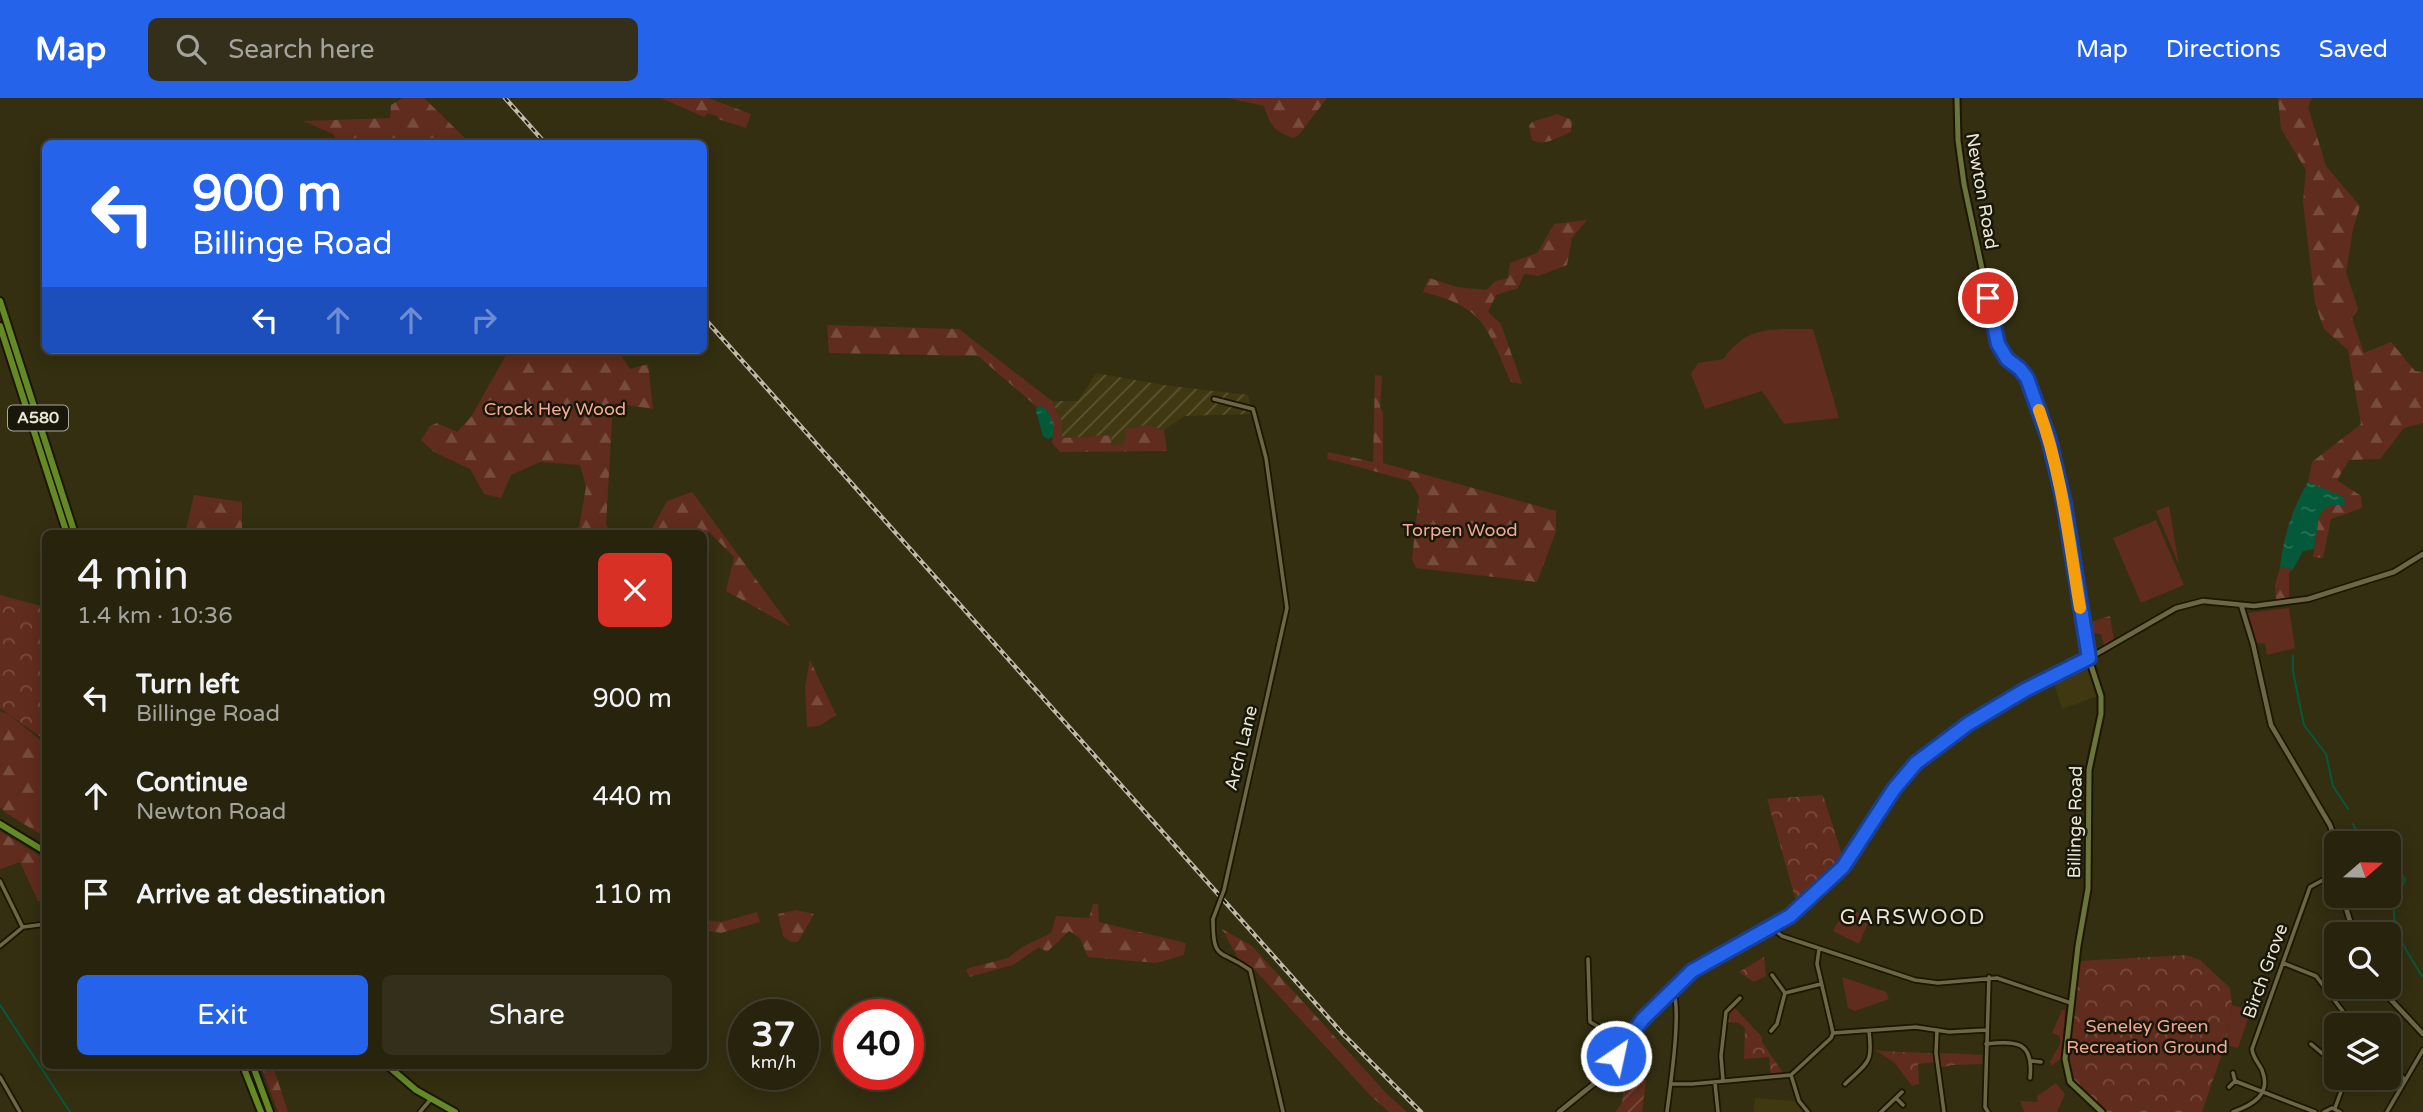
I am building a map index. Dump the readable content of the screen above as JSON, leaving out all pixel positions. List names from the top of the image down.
{
  "streets": {
    "highway": ["A580"],
    "main road": ["Newton Road", "Billinge Road"],
    "street": ["Arch Lane", "Birch Grove"]
  },
  "crossings": [
    ["Newton Road", "Billinge Road"]
  ],
  "districts": ["GARSWOOD"],
  "parks": ["Crock Hey Wood", "Torpen Wood", "Seneley Green Recreation Ground"],
  "north": "right",
  "page": {
    "header": "Map",
    "search": "Search here",
    "nav": ["Map", "Directions", "Saved"],
    "turn": ["900 m", "Billinge Road"],
    "heading": ["4 min", "1.4 km · 10:36"],
    "list": [
      {
        "name": "Turn left",
        "note": "Billinge Road",
        "value": "900 m"
      },
      {
        "name": "Continue",
        "note": "Newton Road",
        "value": "440 m"
      },
      {
        "name": "Arrive at destination",
        "value": "110 m"
      }
    ],
    "buttons": ["Exit", "Share"],
    "speed": "37 km/h",
    "limit": "40"
  }
}
